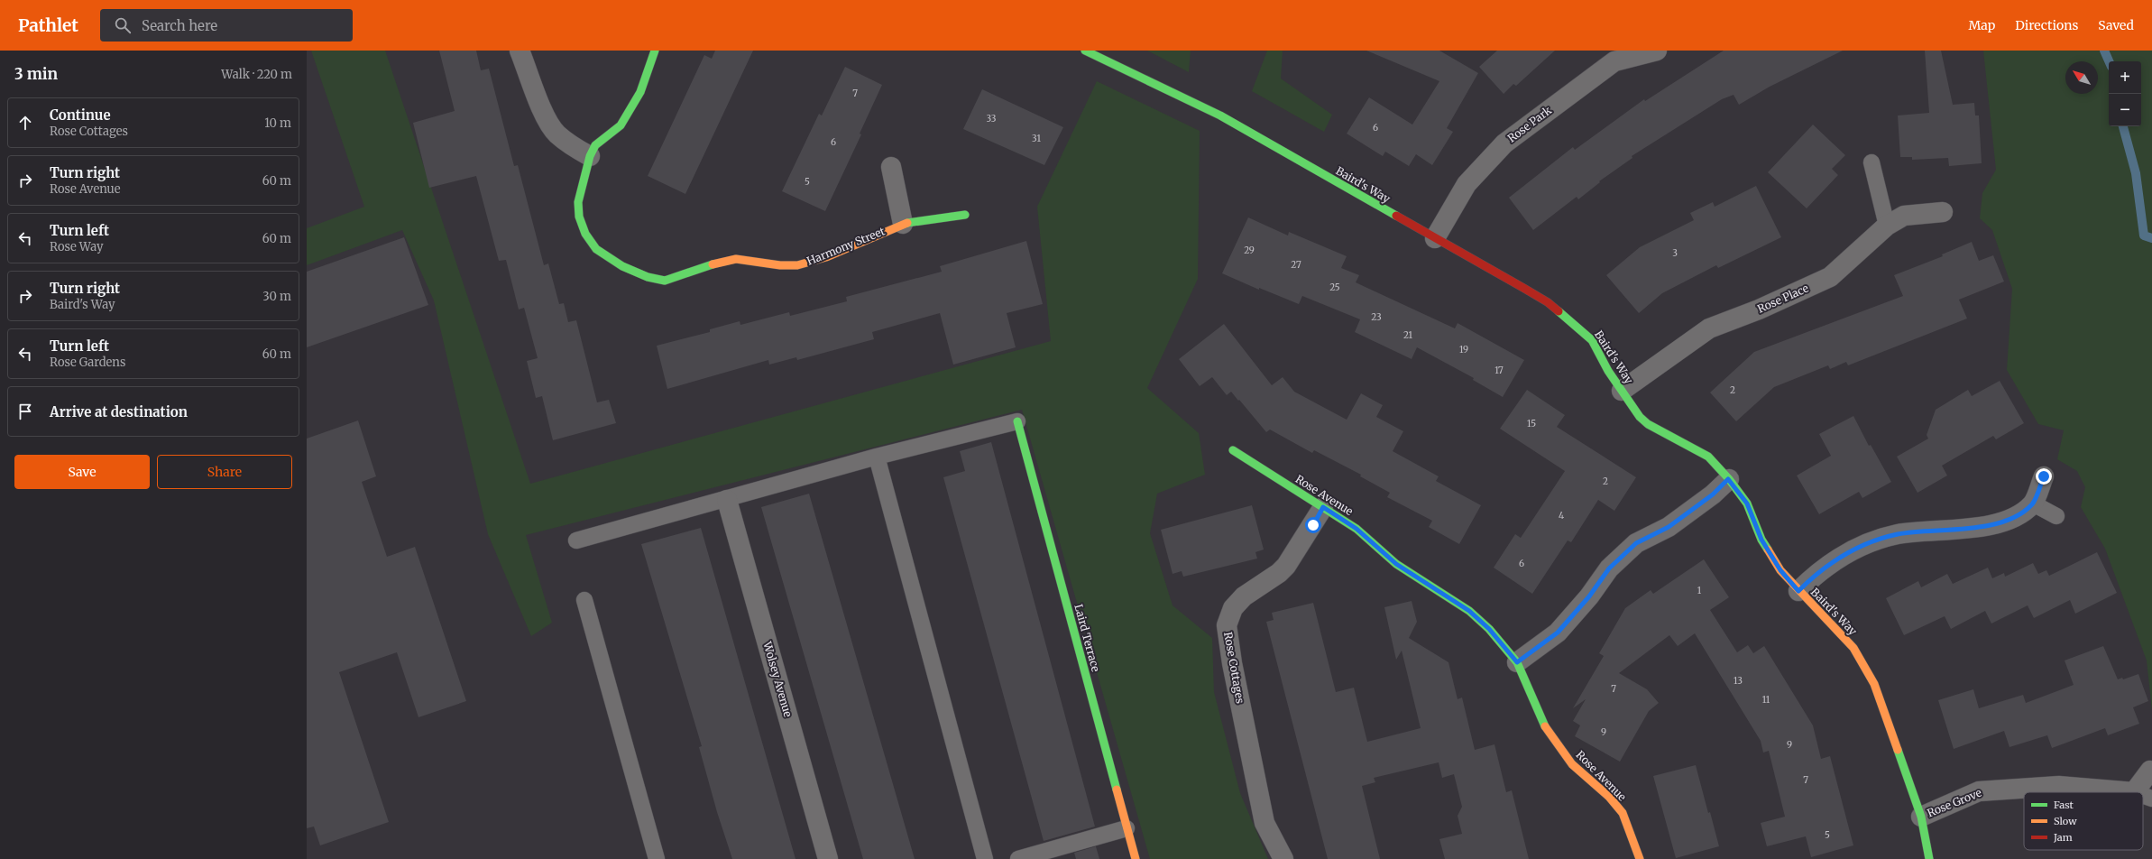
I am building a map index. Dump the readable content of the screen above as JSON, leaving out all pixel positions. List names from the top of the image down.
{
  "streets": {
    "street": [
      "Rose Park",
      "Baird's Way",
      "Harmony Street",
      "Rose Place",
      "Rose Avenue",
      "Laird Terrace",
      "Rose Cottages",
      "Wolsey Avenue",
      "Rose Grove"
    ]
  },
  "crossings": [
    ["Rose Park", "Baird's Way"],
    ["Baird's Way", "Rose Place"],
    ["Baird's Way", "Rose Grove"],
    ["Rose Avenue", "Rose Cottages"]
  ],
  "house_numbers": [
    "7",
    "33",
    "6",
    "31",
    "6",
    "5",
    "29",
    "3",
    "27",
    "25",
    "23",
    "21",
    "19",
    "17",
    "2",
    "15",
    "2",
    "4",
    "6",
    "1",
    "13",
    "7",
    "11",
    "9",
    "9",
    "7",
    "5"
  ],
  "legend": ["Fast", "Slow", "Jam"],
  "north": "top left",
  "page": {
    "header": "Pathlet",
    "search": "Search here",
    "nav": ["Map", "Directions", "Saved"],
    "heading": ["3 min", "Walk · 220 m"],
    "map_buttons": ["+", "−"],
    "list": [
      ["Continue", "Rose Cottages", "10 m"],
      ["Turn right", "Rose Avenue", "60 m"],
      ["Turn left", "Rose Way", "60 m"],
      ["Turn right", "Baird's Way", "30 m"],
      ["Turn left", "Rose Gardens", "60 m"],
      "Arrive at destination"
    ],
    "buttons": ["Save", "Share"]
  }
}
